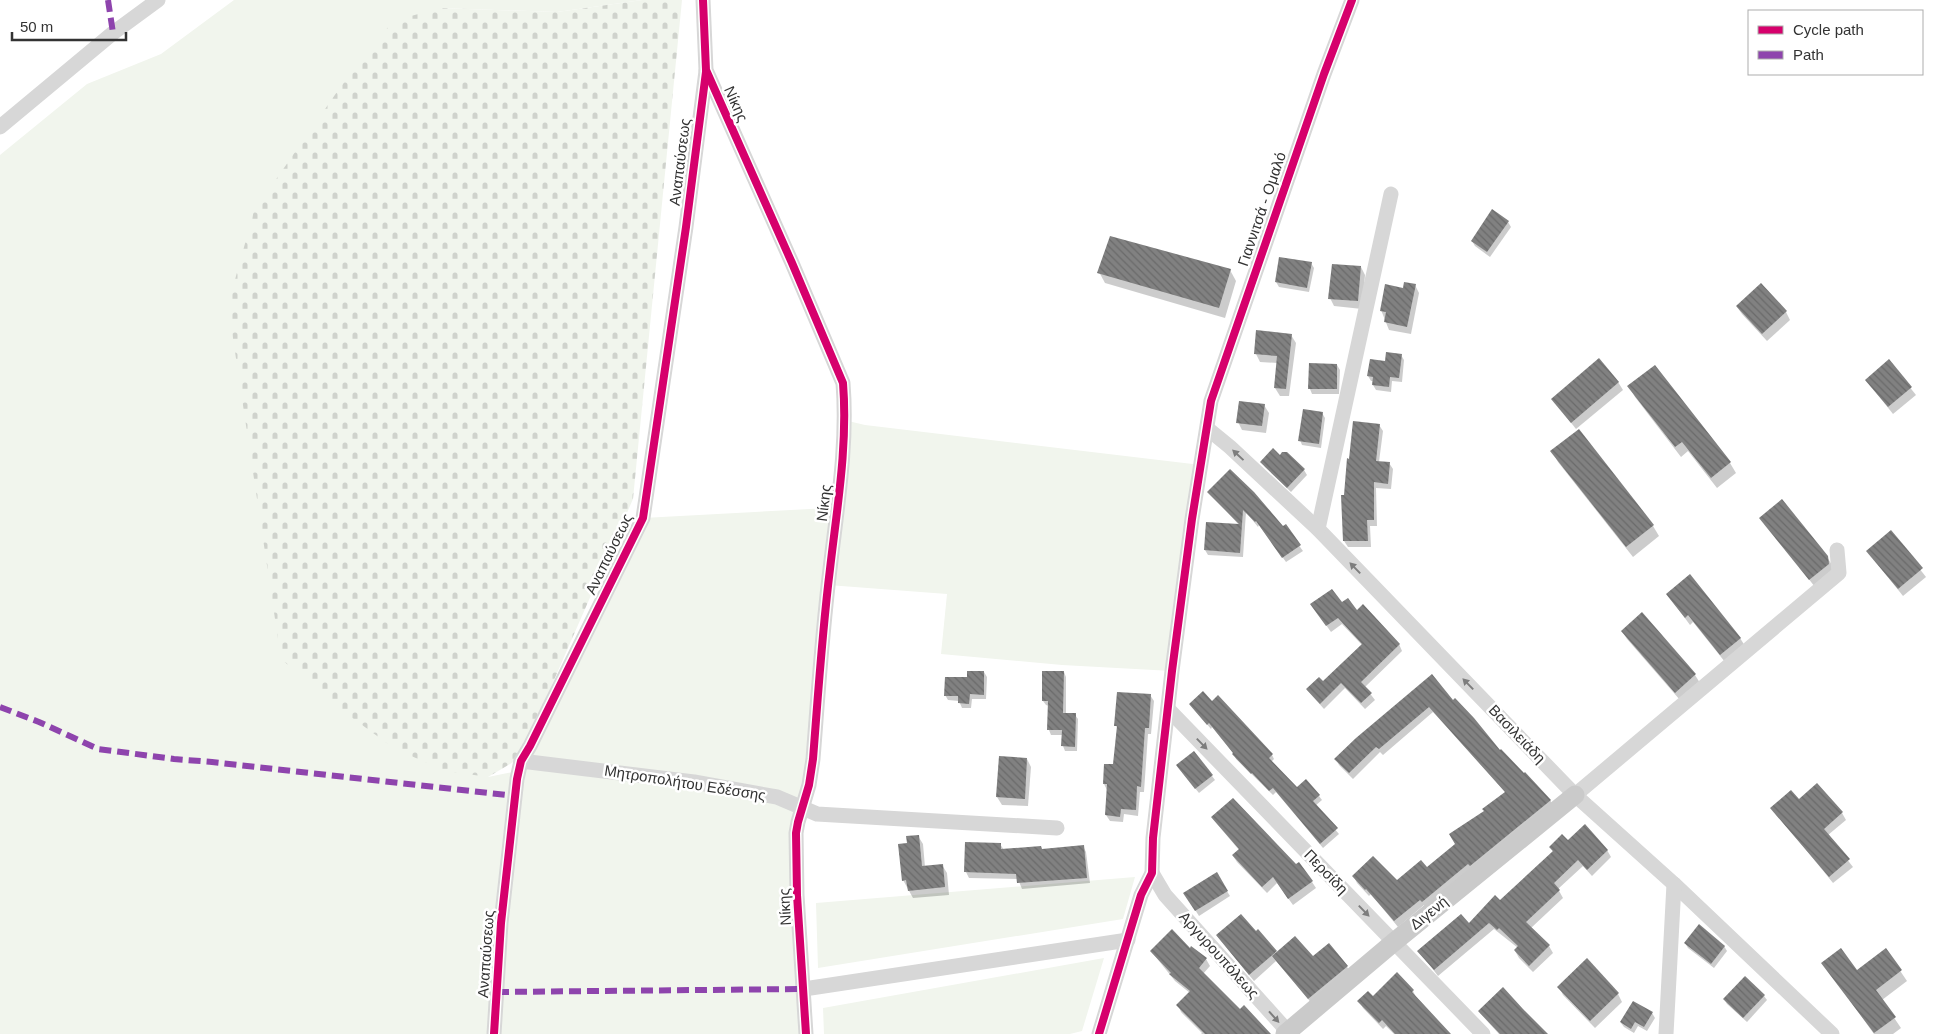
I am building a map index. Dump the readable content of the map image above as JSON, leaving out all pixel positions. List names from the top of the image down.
{
  "streets": {
    "main road": ["Διγενή"],
    "street": [
      "Νίκης",
      "Αναπαύσεως",
      "Γιαννιτσά - Ομαλό",
      "Βασιλειάδη",
      "Μητροπολήτου Εδέσσης",
      "Περσίδη",
      "Αργυρουπόλεως"
    ]
  },
  "crossings": [
    ["Νίκης", "Αναπαύσεως"],
    ["Νίκης", "Μητροπολήτου Εδέσσης"],
    ["Αναπαύσεως", "Μητροπολήτου Εδέσσης"],
    ["Γιαννιτσά - Ομαλό", "Βασιλειάδη"],
    ["Γιαννιτσά - Ομαλό", "Περσίδη"],
    ["Γιαννιτσά - Ομαλό", "Αργυρουπόλεως"],
    ["Βασιλειάδη", "Διγενή"],
    ["Περσίδη", "Διγενή"],
    ["Διγενή", "Αργυρουπόλεως"]
  ],
  "one_way": ["Βασιλειάδη", "Περσίδη", "Αργυρουπόλεως"],
  "legend": ["Cycle path", "Path"],
  "scale_bar": "50 m"
}
